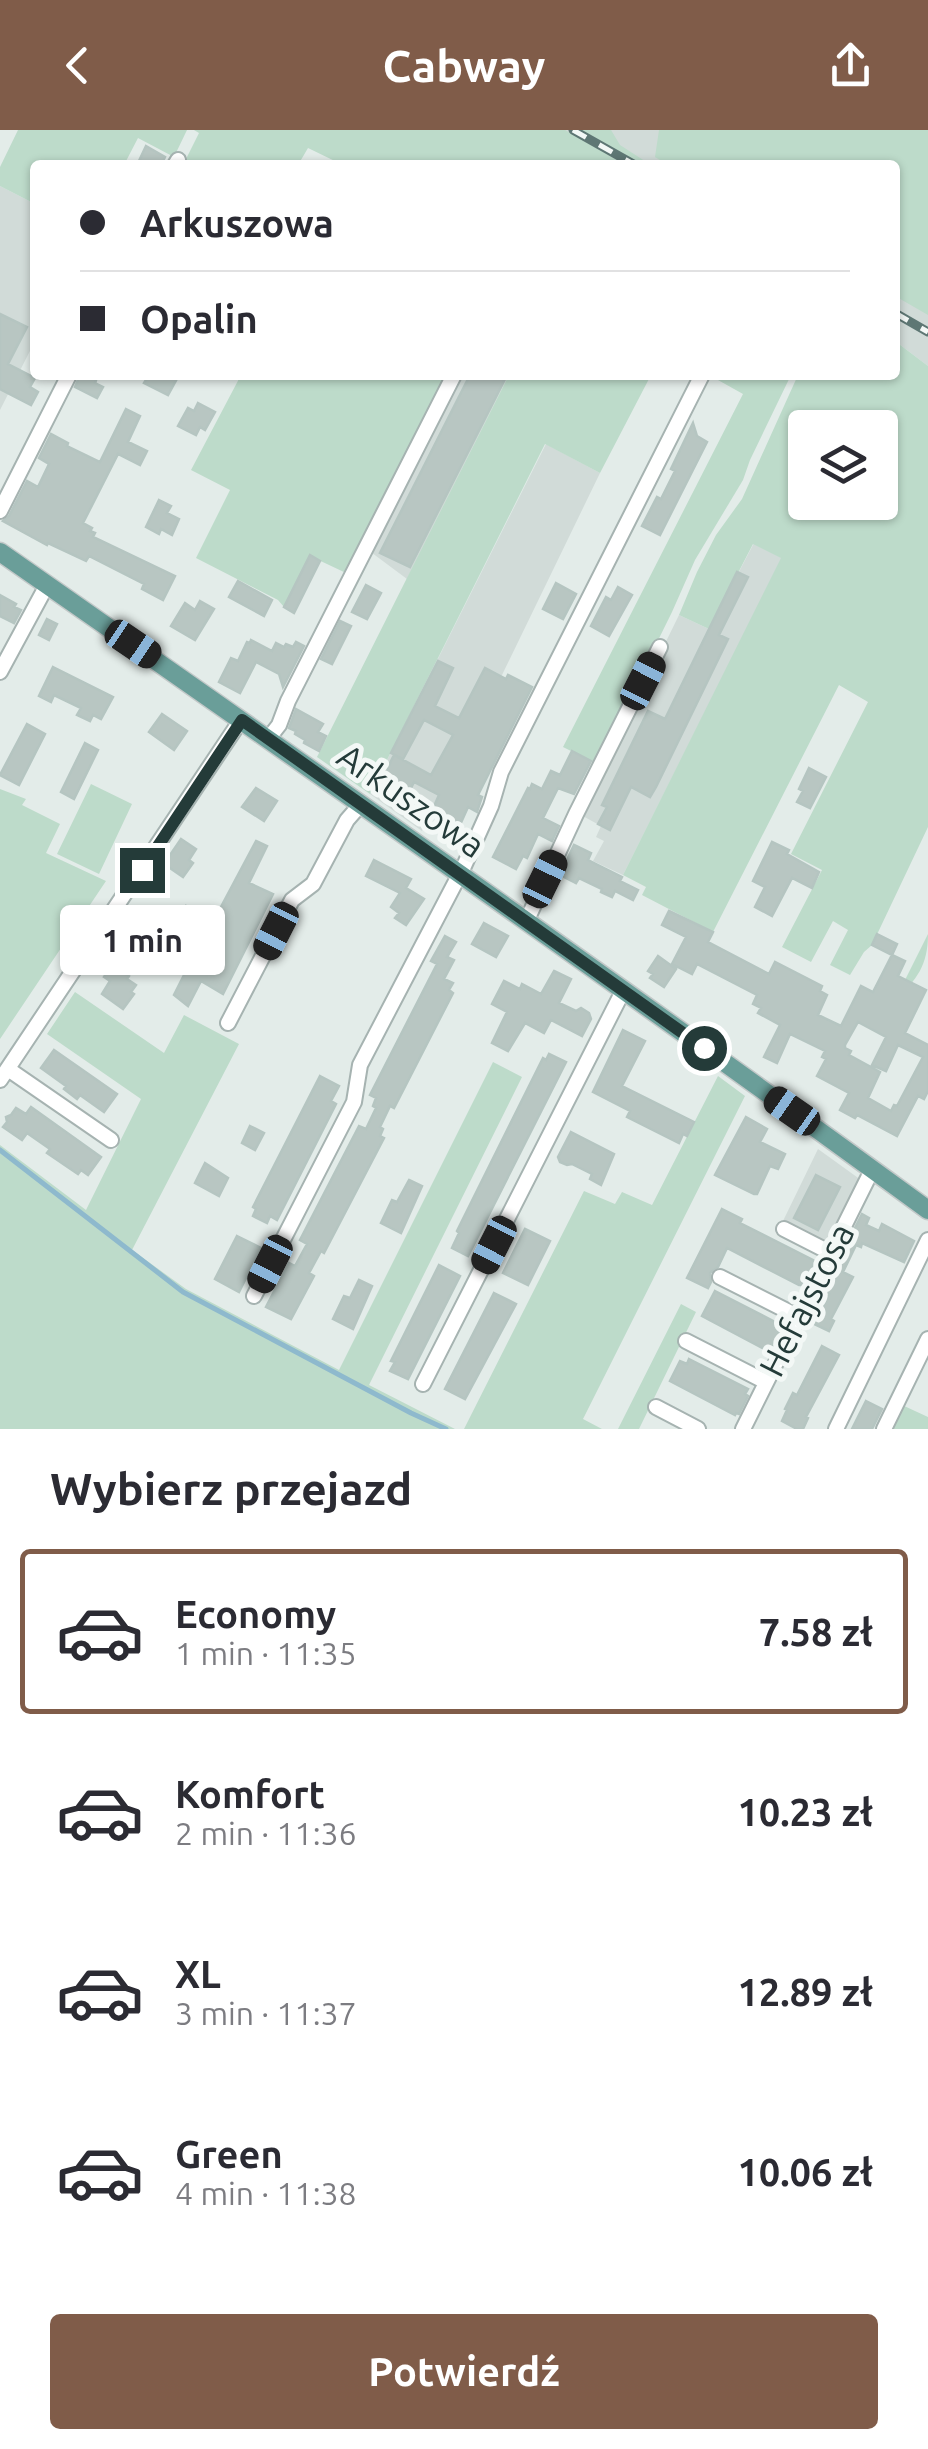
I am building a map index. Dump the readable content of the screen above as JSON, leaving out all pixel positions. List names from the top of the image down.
{
  "streets": {
    "main road": ["Arkuszowa"],
    "street": ["Hefajstosa"]
  },
  "crossings": [
    ["Arkuszowa", "Hefajstosa"]
  ],
  "page": {
    "header": "Cabway",
    "banner": ["Arkuszowa", "Opalin"],
    "bubble": "1 min",
    "heading": "Wybierz przejazd",
    "list": [
      {
        "name": "Economy",
        "note": "1 min · 11:35",
        "value": "7.58 zł"
      },
      {
        "name": "Komfort",
        "note": "2 min · 11:36",
        "value": "10.23 zł"
      },
      {
        "name": "XL",
        "note": "3 min · 11:37",
        "value": "12.89 zł"
      },
      {
        "name": "Green",
        "note": "4 min · 11:38",
        "value": "10.06 zł"
      }
    ],
    "buttons": "Potwierdź"
  }
}
